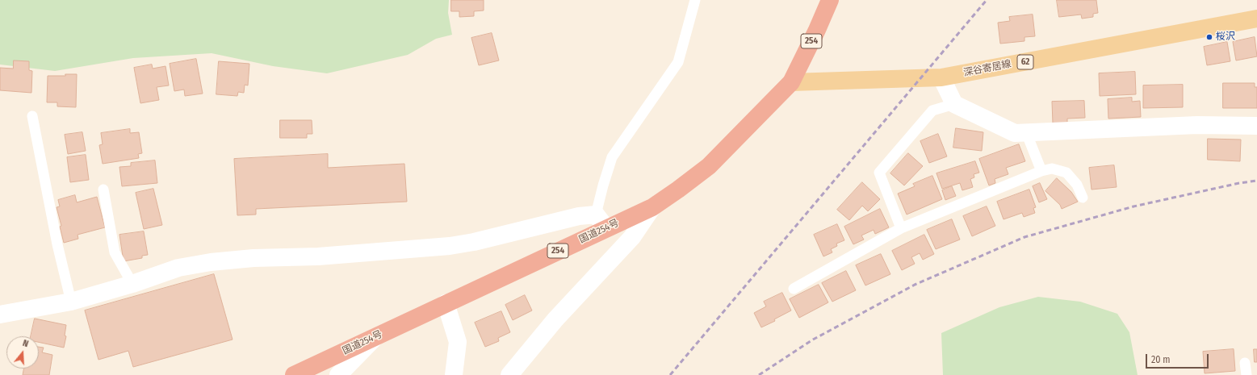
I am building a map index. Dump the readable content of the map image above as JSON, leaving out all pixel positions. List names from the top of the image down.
{
  "streets": {
    "highway": ["254", "国道254号"],
    "main road": ["62", "深谷寄居線"]
  },
  "crossings": [
    ["深谷寄居線", "国道254号"]
  ],
  "places": ["桜沢"],
  "scale_bar": "20 m",
  "north": "top"
}
